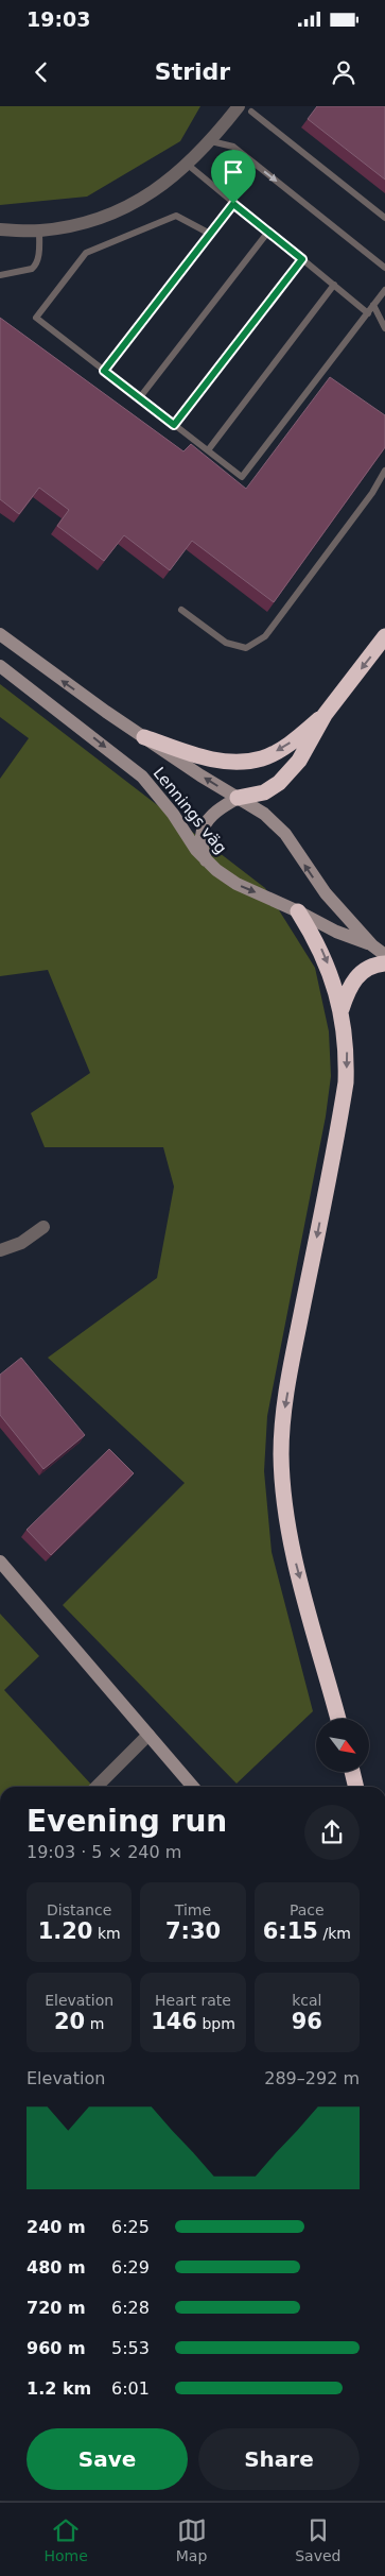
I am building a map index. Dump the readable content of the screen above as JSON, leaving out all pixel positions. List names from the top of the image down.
{
  "streets": {
    "main road": ["Lennings väg"]
  },
  "north": "bottom right",
  "page": {
    "status": "19:03",
    "header": "Stridr",
    "heading": ["Evening run", "19:03 · 5 × 240 m"],
    "stats": [
      ["Distance", "1.20 km"],
      ["Time", "7:30"],
      ["Pace", "6:15 /km"],
      ["Elevation", "20 m"],
      ["Heart rate", "146 bpm"],
      ["kcal", "96"]
    ],
    "chart": ["Elevation", "289–292 m"],
    "list": [
      {
        "name": "240 m",
        "note": "6:25"
      },
      {
        "name": "480 m",
        "note": "6:29"
      },
      {
        "name": "720 m",
        "note": "6:28"
      },
      {
        "name": "960 m",
        "note": "5:53"
      },
      {
        "name": "1.2 km",
        "note": "6:01"
      }
    ],
    "buttons": ["Save", "Share"],
    "tabs": ["Home", "Map", "Saved"]
  }
}
